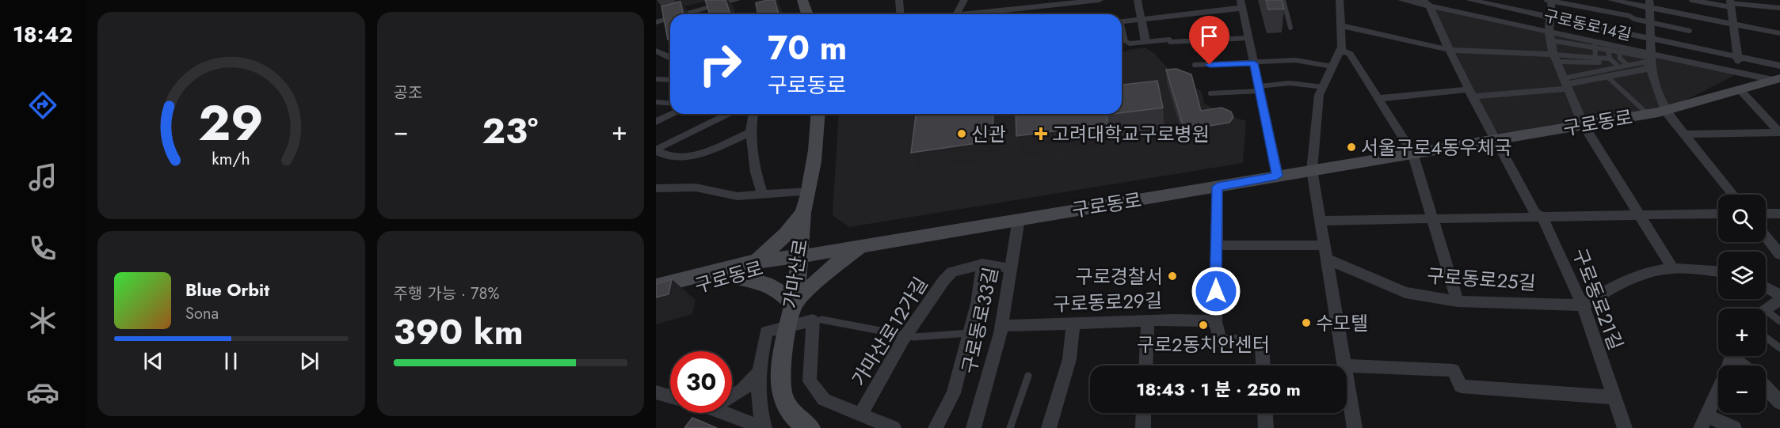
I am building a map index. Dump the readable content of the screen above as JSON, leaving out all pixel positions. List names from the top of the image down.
{
  "streets": {
    "main road": ["구로동로", "가마산로"],
    "street": [
      "구로동로14길",
      "구로동로25길",
      "구로동로21길",
      "구로동로29길",
      "구로동로33길",
      "가마산로12가길"
    ]
  },
  "crossings": [
    ["구로동로14길", "구로동로"],
    ["구로동로14길", "구로동로21길"],
    ["구로동로", "가마산로"],
    ["구로동로", "구로동로21길"],
    ["구로동로", "구로동로33길"],
    ["구로동로25길", "구로동로21길"],
    ["구로동로29길", "구로동로33길"],
    ["구로동로33길", "가마산로12가길"]
  ],
  "places": {
    "other": [
      "신관",
      "서울구로4동우체국",
      "구로경찰서",
      "수모텔",
      "구로2동치안센터"
    ],
    "health": ["고려대학교구로병원"]
  },
  "page": {
    "tabs": "18:42",
    "tile": [
      "공조",
      ["주행 가능 · 78%", "390 km"]
    ],
    "turn": ["70 m", "구로동로"],
    "heat": ["−", "23°", "+"],
    "map_buttons": ["+", "−"],
    "song": ["Blue Orbit", "Sona"],
    "limit": "30",
    "trip": "18:43 · 1 분 · 250 m",
    "gauge": ["29", "km/h"]
  }
}
